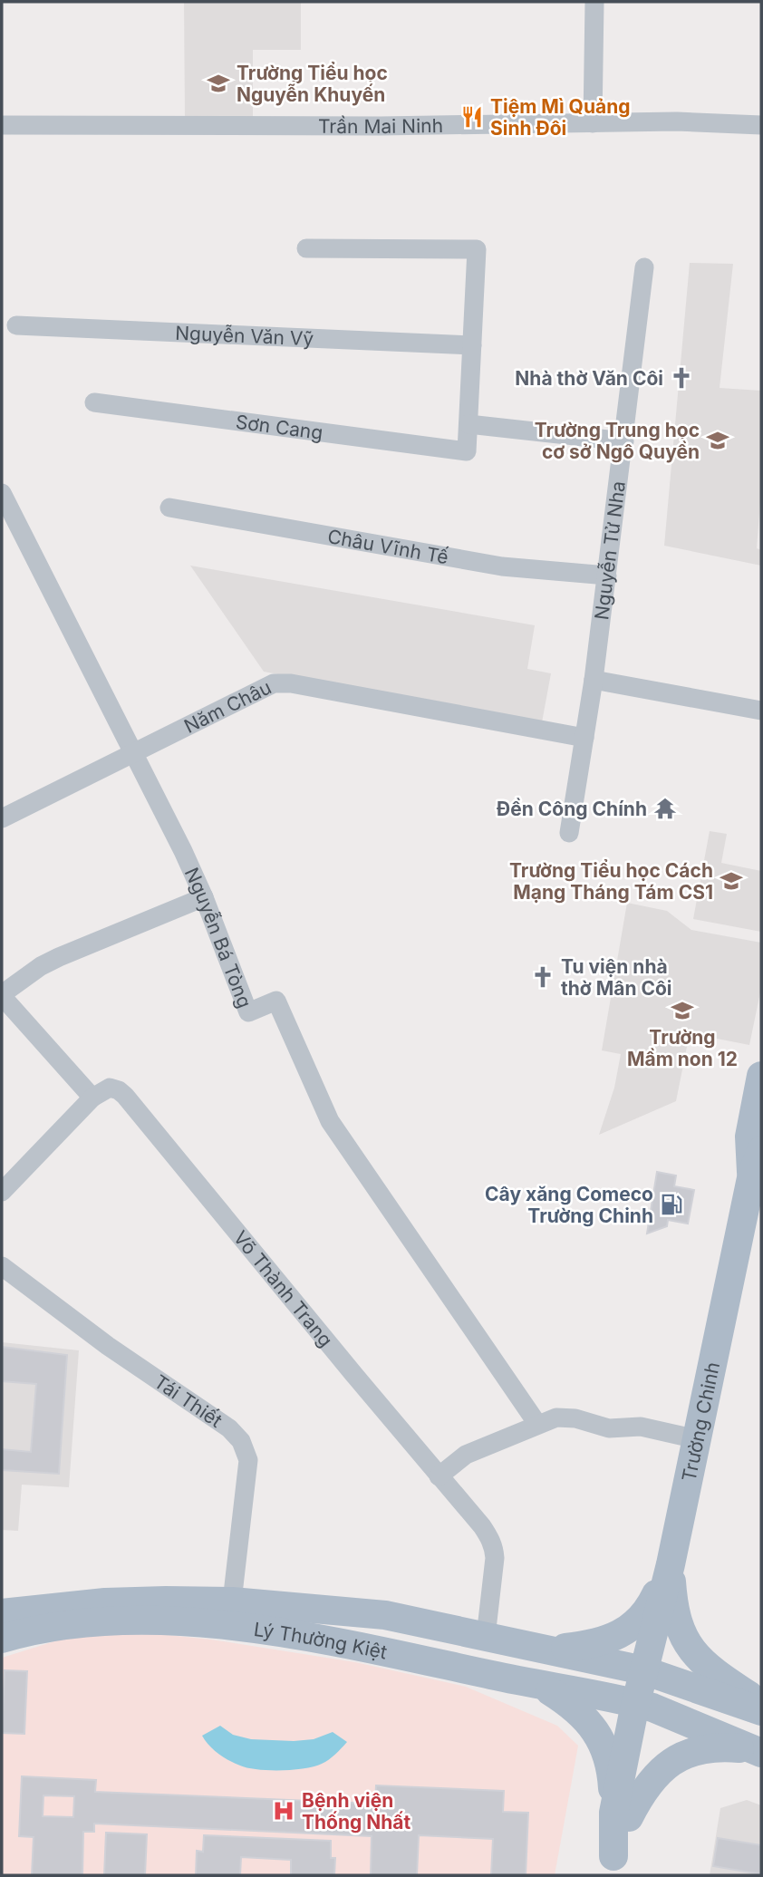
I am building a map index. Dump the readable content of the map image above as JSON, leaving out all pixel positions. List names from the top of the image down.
{
  "streets": {
    "main road": ["Trường Chinh", "Lý Thường Kiệt"],
    "street": [
      "Trần Mai Ninh",
      "Nguyễn Văn Vỹ",
      "Sơn Cang",
      "Châu Vĩnh Tế",
      "Nguyễn Tử Nha",
      "Năm Châu",
      "Nguyễn Bá Tòng",
      "Võ Thành Trang",
      "Tái Thiết"
    ]
  },
  "crossings": [
    ["Châu Vĩnh Tế", "Nguyễn Tử Nha"],
    ["Nguyễn Tử Nha", "Năm Châu"],
    ["Năm Châu", "Nguyễn Bá Tòng"],
    ["Võ Thành Trang", "Lý Thường Kiệt"],
    ["Tái Thiết", "Lý Thường Kiệt"],
    ["Trường Chinh", "Lý Thường Kiệt"]
  ],
  "places": {
    "school or university": [
      "Trường Tiểu học Nguyễn Khuyến",
      "Trường Trung học cơ sở Ngô Quyền",
      "Trường Tiểu học Cách Mạng Tháng Tám CS1",
      "Trường Mầm non 12"
    ],
    "restaurant": ["Tiệm Mì Quảng Sinh Đôi"],
    "church": ["Nhà thờ Văn Côi", "Tu viện nhà thờ Mân Côi"],
    "temple": ["Đền Công Chính"],
    "fuel station": ["Cây xăng Comeco Trường Chinh"],
    "hospital": ["Bệnh viện Thống Nhất"]
  }
}
